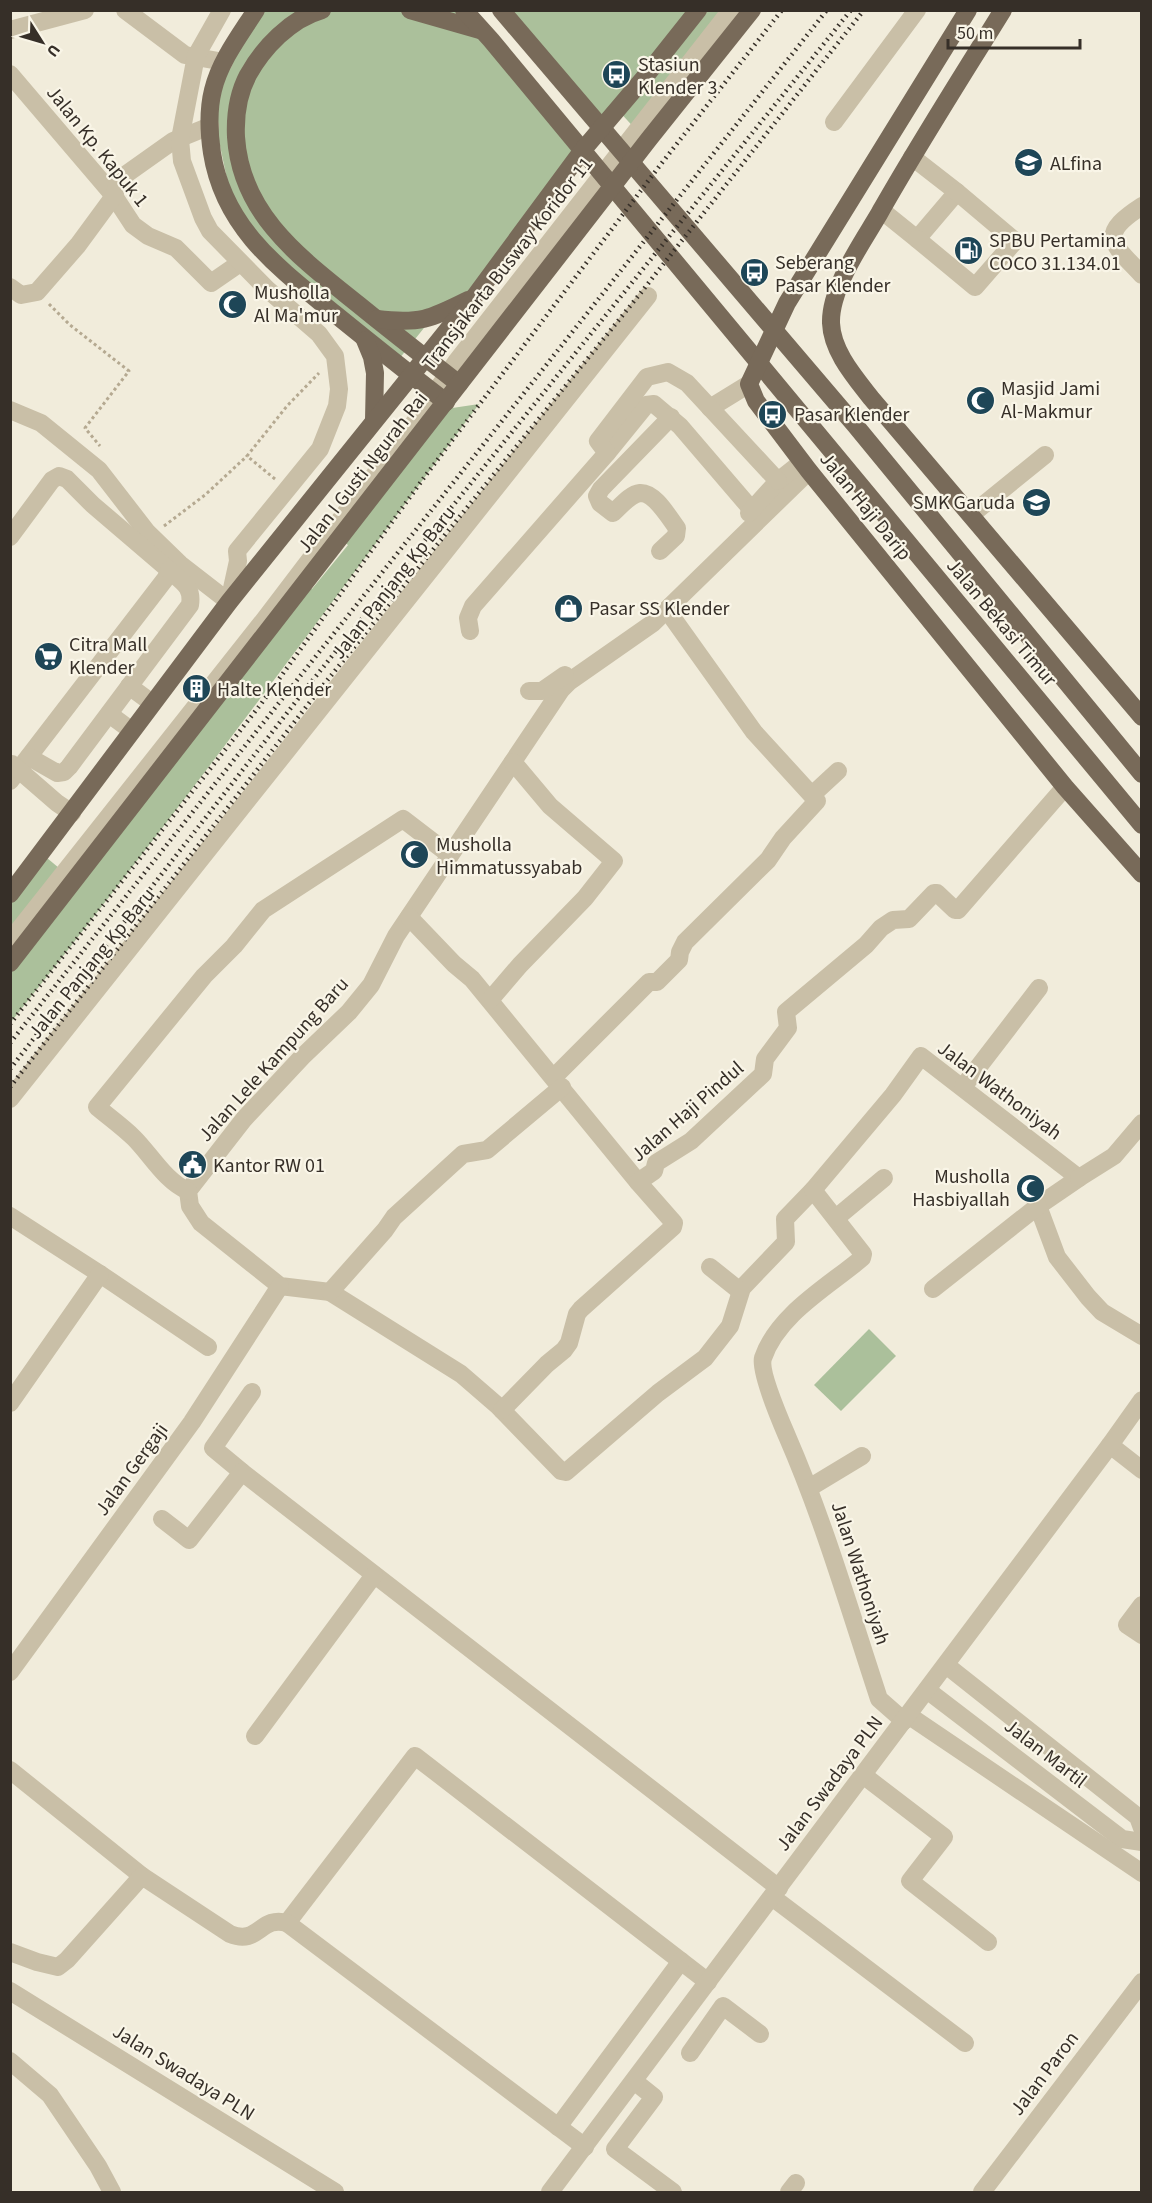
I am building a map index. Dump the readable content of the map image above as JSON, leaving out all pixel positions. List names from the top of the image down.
{
  "streets": {
    "main road": ["Jalan I Gusti Ngurah Rai", "Jalan Haji Darip", "Jalan Bekasi Timur"],
    "street": [
      "Jalan Kp. Kapuk 1",
      "Transjakarta Busway Koridor 11",
      "Jalan Panjang Kp Baru",
      "Jalan Lele Kampung Baru",
      "Jalan Wathoniyah",
      "Jalan Haji Pindul",
      "Jalan Gergaji",
      "Jalan Martil",
      "Jalan Swadaya PLN",
      "Jalan Paron"
    ]
  },
  "crossings": [
    ["Transjakarta Busway Koridor 11", "Jalan I Gusti Ngurah Rai"],
    ["Jalan I Gusti Ngurah Rai", "Jalan Bekasi Timur"],
    ["Jalan Haji Darip", "Jalan Lele Kampung Baru"],
    ["Jalan Haji Darip", "Jalan Haji Pindul"],
    ["Jalan Wathoniyah", "Jalan Swadaya PLN"],
    ["Jalan Martil", "Jalan Swadaya PLN"]
  ],
  "places": {
    "bus stop": ["Stasiun Klender 3", "Seberang Pasar Klender", "Pasar Klender"],
    "school or university": ["ALfina", "SMK Garuda"],
    "fuel station": ["SPBU Pertamina COCO 31.134.01"],
    "mosque": [
      "Musholla Al Ma'mur",
      "Masjid Jami Al-Makmur",
      "Musholla Himmatussyabab",
      "Musholla Hasbiyallah"
    ],
    "shop": ["Pasar SS Klender"],
    "supermarket": ["Citra Mall Klender"],
    "building": ["Halte Klender"],
    "public building": ["Kantor RW 01"]
  },
  "scale_bar": "50 m",
  "north": "bottom right"
}
